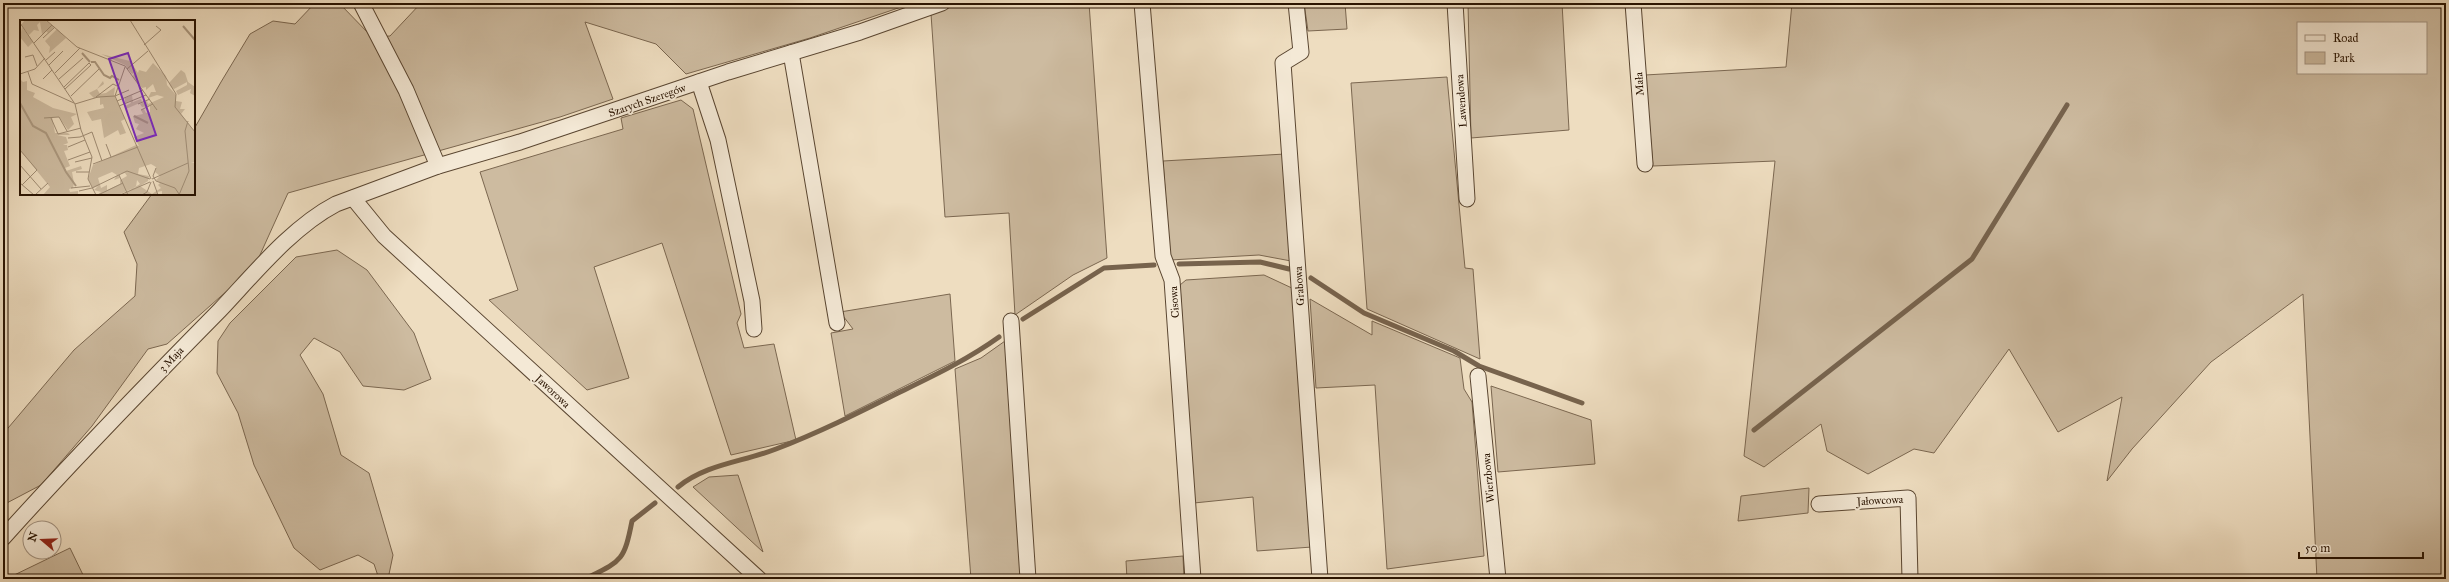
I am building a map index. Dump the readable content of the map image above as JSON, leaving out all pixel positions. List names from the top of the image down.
{
  "streets": {
    "street": [
      "Mała",
      "Szarych Szeregów",
      "Lawendowa",
      "Grabowa",
      "Cisowa",
      "3 Maja",
      "Jaworowa",
      "Wierzbowa",
      "Jałowcowa"
    ]
  },
  "crossings": [
    ["Szarych Szeregów", "3 Maja"],
    ["Szarych Szeregów", "Jaworowa"],
    ["3 Maja", "Jaworowa"]
  ],
  "legend": ["Road", "Park"],
  "scale_bar": "50 m",
  "north": "left"
}
